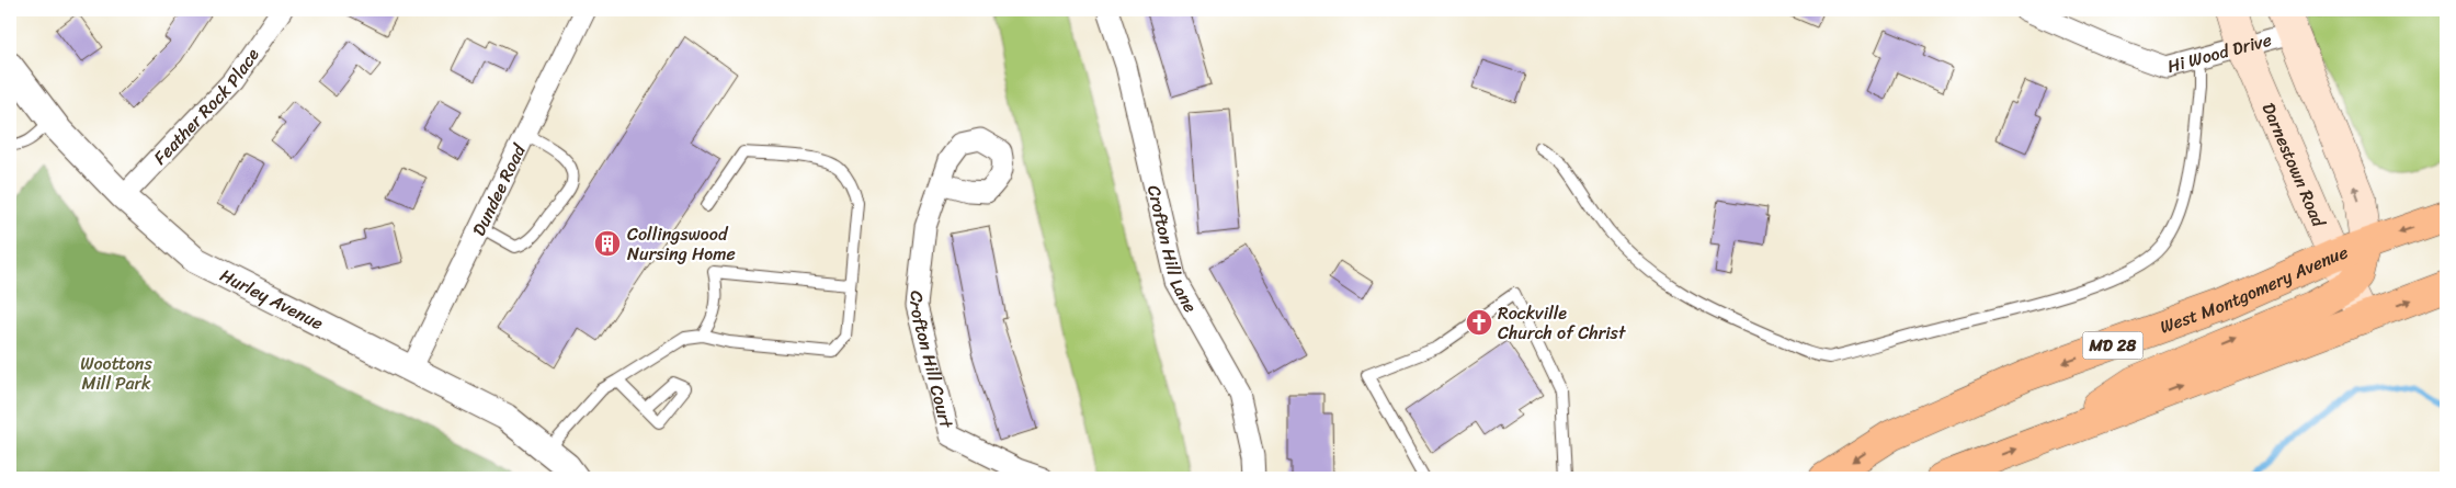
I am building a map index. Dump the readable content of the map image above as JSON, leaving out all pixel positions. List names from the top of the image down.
{
  "streets": {
    "main road": ["Darnestown Road", "West Montgomery Avenue", "MD 28"],
    "street": [
      "Hi Wood Drive",
      "Feather Rock Place",
      "Dundee Road",
      "Crofton Hill Lane",
      "Hurley Avenue",
      "Crofton Hill Court"
    ]
  },
  "crossings": [
    ["Hi Wood Drive", "Darnestown Road"],
    ["Feather Rock Place", "Hurley Avenue"],
    ["Darnestown Road", "West Montgomery Avenue"],
    ["Dundee Road", "Hurley Avenue"]
  ],
  "parks": ["Woottons Mill Park"],
  "places": {
    "building": ["Collingswood Nursing Home"],
    "church": ["Rockville Church of Christ"]
  }
}
